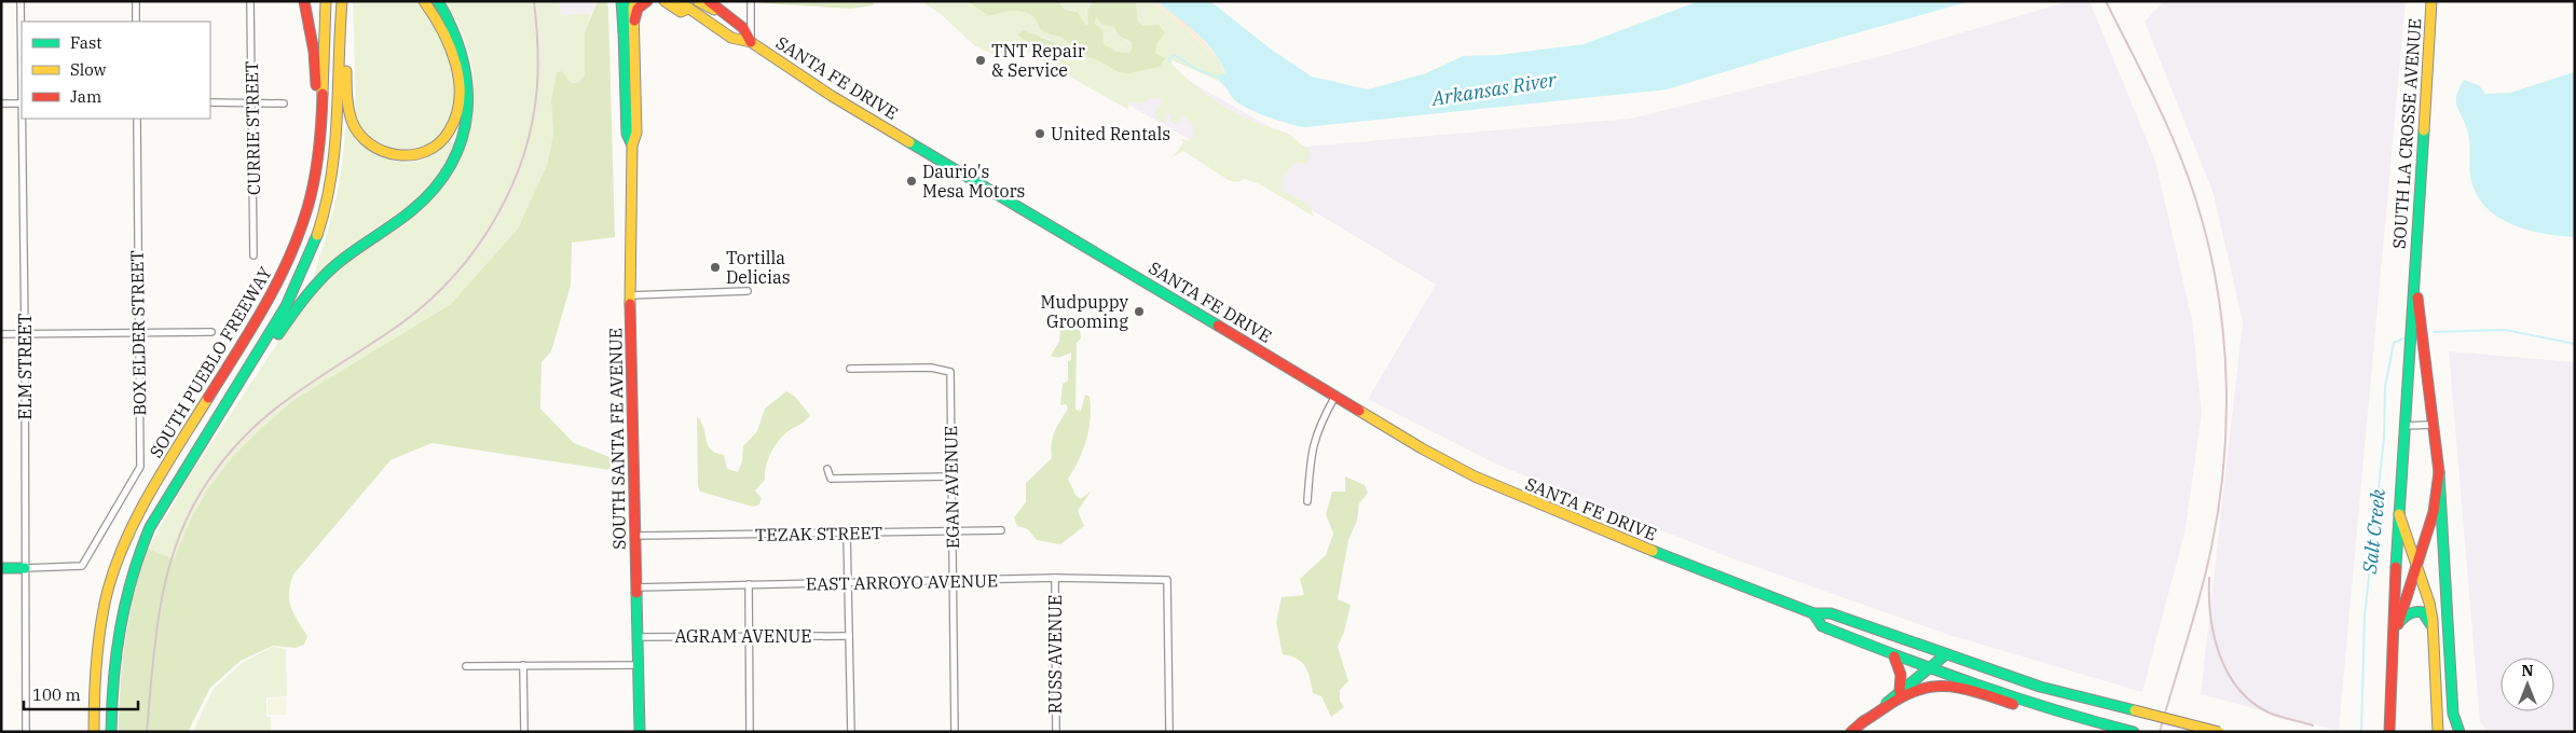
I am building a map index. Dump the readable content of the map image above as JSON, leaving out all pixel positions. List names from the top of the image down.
{
  "streets": {
    "main road": [
      "SANTA FE DRIVE",
      "SOUTH LA CROSSE AVENUE",
      "SOUTH PUEBLO FREEWAY",
      "SOUTH SANTA FE AVENUE"
    ],
    "street": [
      "CURRIE STREET",
      "BOX ELDER STREET",
      "ELM STREET",
      "EGAN AVENUE",
      "TEZAK STREET",
      "EAST ARROYO AVENUE",
      "AGRAM AVENUE",
      "RUSS AVENUE"
    ]
  },
  "crossings": [
    ["BOX ELDER STREET", "ELM STREET"],
    ["SOUTH SANTA FE AVENUE", "TEZAK STREET"],
    ["SOUTH SANTA FE AVENUE", "EAST ARROYO AVENUE"],
    ["SOUTH SANTA FE AVENUE", "AGRAM AVENUE"],
    ["EGAN AVENUE", "TEZAK STREET"],
    ["EGAN AVENUE", "EAST ARROYO AVENUE"],
    ["EAST ARROYO AVENUE", "RUSS AVENUE"]
  ],
  "water": ["Arkansas River", "Salt Creek"],
  "places": [
    "TNT Repair & Service",
    "United Rentals",
    "Daurio's Mesa Motors",
    "Tortilla Delicias",
    "Mudpuppy Grooming"
  ],
  "legend": ["Fast", "Slow", "Jam"],
  "scale_bar": "100 m",
  "north": "top"
}
